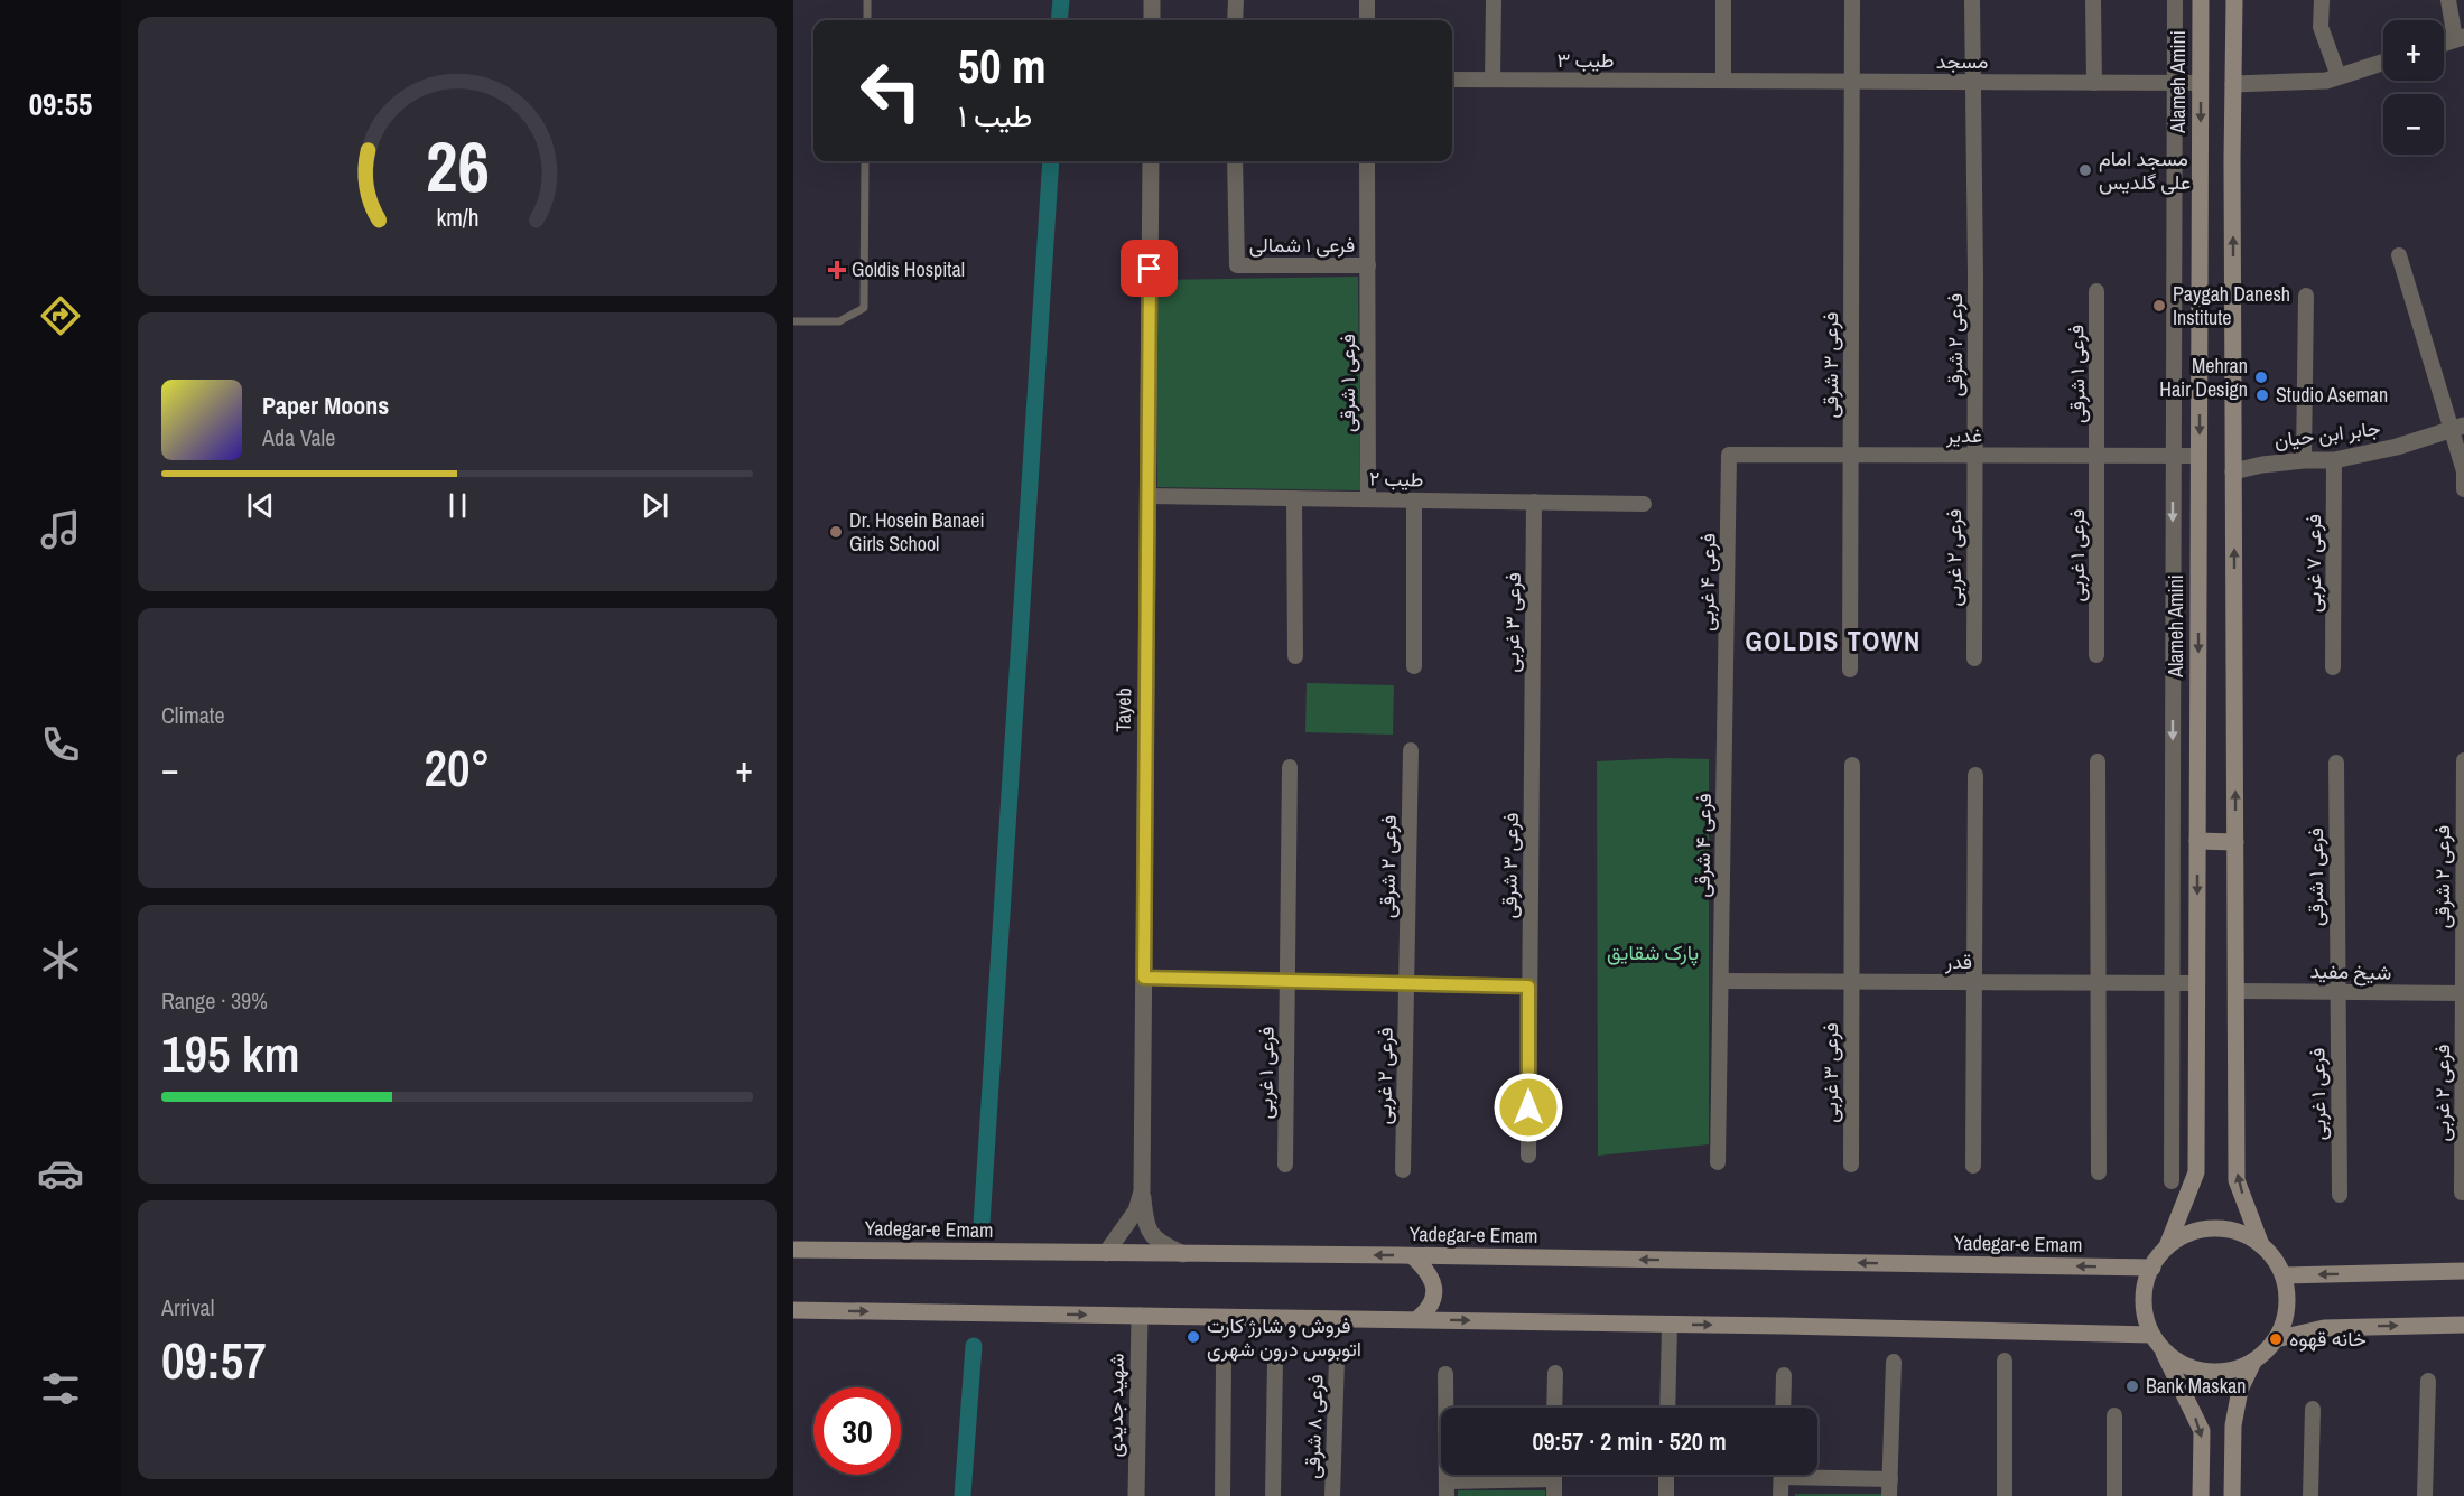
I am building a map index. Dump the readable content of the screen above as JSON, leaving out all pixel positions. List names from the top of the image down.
{
  "streets": {
    "main road": ["Alameh Amini", "Yadegar-e Emam"],
    "street": [
      "طیب ۳",
      "مسجد",
      "فرعی ۱ شمالی",
      "فرعی ۲ شرقی",
      "فرعی ۳ شرقی",
      "فرعی ۱ شرقی",
      "جابر ابن حیان",
      "غدیر",
      "طیب ۲",
      "فرعی ۱ غربی",
      "فرعی ۲ غربی",
      "فرعی ۷ غربی",
      "فرعی ۴ غربی",
      "فرعی ۳ غربی",
      "Tayeb",
      "فرعی ۴ شرقی",
      "قدر",
      "شیخ مفید",
      "شهید جدیدی",
      "فرعی ۸ شرقی"
    ]
  },
  "crossings": [
    ["طیب ۳", "مسجد"],
    ["مسجد", "Alameh Amini"],
    ["مسجد", "فرعی ۲ شرقی"],
    ["مسجد", "فرعی ۳ شرقی"],
    ["Alameh Amini", "غدیر"],
    ["Alameh Amini", "قدر"],
    ["Alameh Amini", "Yadegar-e Emam"],
    ["فرعی ۱ شمالی", "فرعی ۱ شرقی"],
    ["فرعی ۲ شرقی", "غدیر"],
    ["فرعی ۲ شرقی", "فرعی ۲ غربی"],
    ["فرعی ۲ شرقی", "شیخ مفید"],
    ["فرعی ۳ شرقی", "غدیر"],
    ["فرعی ۳ شرقی", "فرعی ۳ غربی"],
    ["فرعی ۱ شرقی", "غدیر"],
    ["فرعی ۱ شرقی", "طیب ۲"],
    ["فرعی ۱ شرقی", "فرعی ۱ غربی"],
    ["فرعی ۱ شرقی", "شیخ مفید"],
    ["جابر ابن حیان", "فرعی ۷ غربی"],
    ["غدیر", "فرعی ۱ غربی"],
    ["غدیر", "فرعی ۲ غربی"],
    ["غدیر", "فرعی ۴ غربی"],
    ["طیب ۲", "فرعی ۳ غربی"],
    ["طیب ۲", "Tayeb"],
    ["فرعی ۱ غربی", "شیخ مفید"],
    ["فرعی ۲ غربی", "شیخ مفید"],
    ["فرعی ۴ غربی", "فرعی ۴ شرقی"],
    ["فرعی ۳ غربی", "قدر"],
    ["Tayeb", "Yadegar-e Emam"],
    ["فرعی ۴ شرقی", "قدر"]
  ],
  "districts": ["GOLDIS TOWN"],
  "parks": ["پارک شقایق"],
  "places": {
    "other": [
      "مسجد امام علی گلدیس",
      "Paygah Danesh Institute",
      "Mehran Hair Design",
      "Studio Aseman",
      "Dr. Hosein Banaei Girls School",
      "فروش و شارژ کارت اتوبوس درون شهری",
      "خانه قهوه",
      "Bank Maskan"
    ],
    "health": ["Goldis Hospital"]
  },
  "page": {
    "tabs": "09:55",
    "map_buttons": ["+", "−"],
    "turn": ["50 m", "طیب ۱"],
    "song": ["Paper Moons", "Ada Vale"],
    "tile": [
      "Climate",
      ["Range · 39%", "195 km"],
      ["Arrival", "09:57"]
    ],
    "heat": ["−", "20°", "+"],
    "limit": "30",
    "trip": "09:57 · 2 min · 520 m",
    "gauge": ["26", "km/h"]
  }
}
